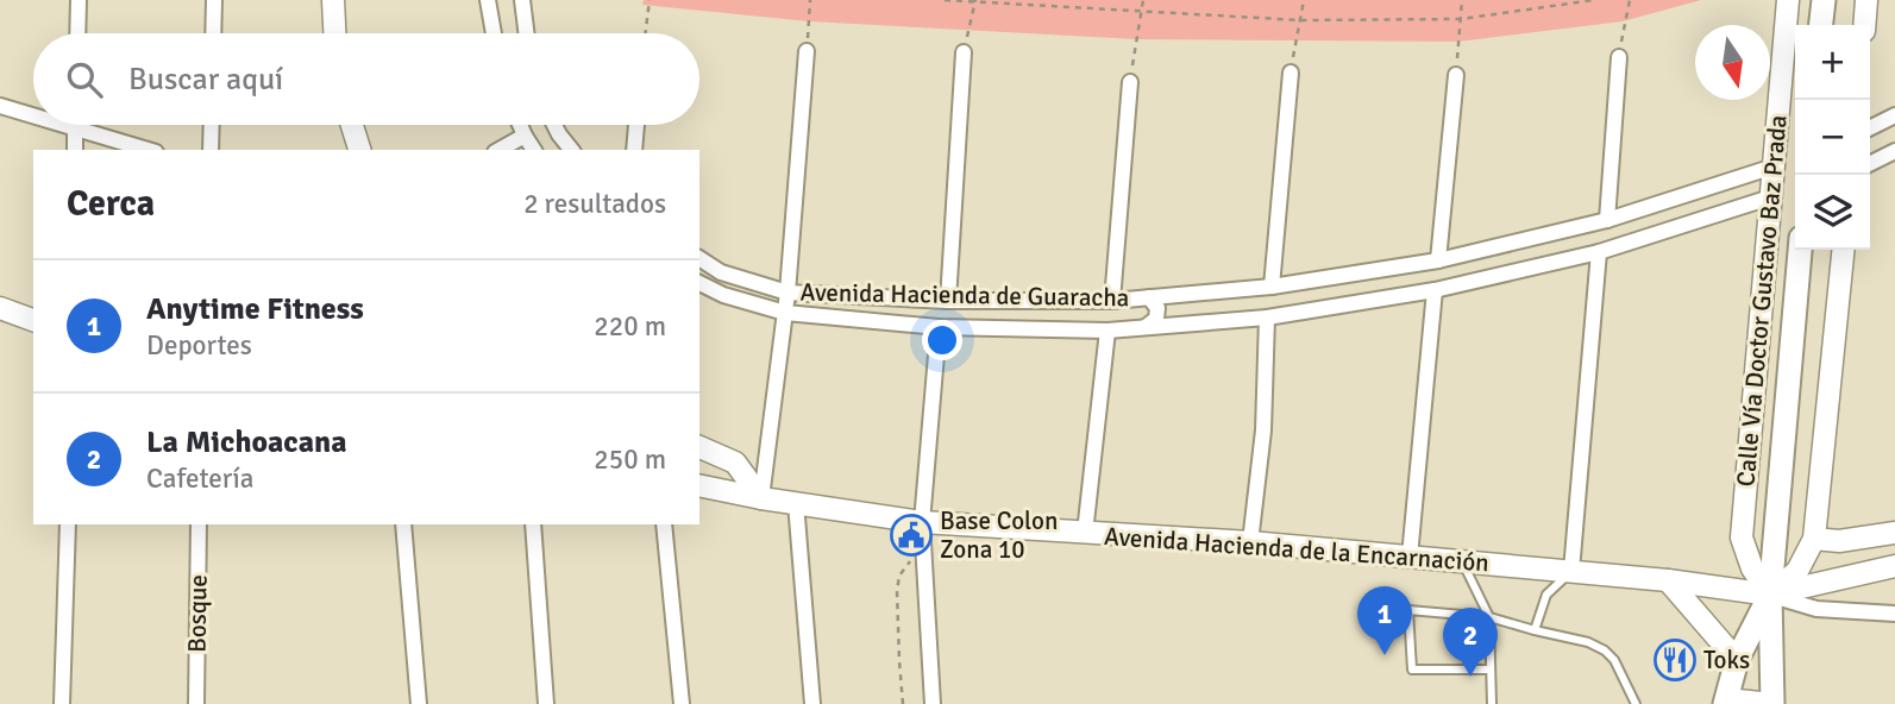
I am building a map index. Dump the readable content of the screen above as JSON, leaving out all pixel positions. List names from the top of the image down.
{
  "streets": {
    "main road": ["Calle Vía Doctor Gustavo Baz Prada", "Avenida Hacienda de la Encarnación"],
    "street": ["Avenida Hacienda de Guaracha", "Bosque"]
  },
  "crossings": [
    ["Avenida Hacienda de Guaracha", "Calle Vía Doctor Gustavo Baz Prada"],
    ["Calle Vía Doctor Gustavo Baz Prada", "Avenida Hacienda de la Encarnación"]
  ],
  "places": {
    "public building": ["Base Colon Zona 10"],
    "restaurant": ["Toks"]
  },
  "north": "bottom",
  "page": {
    "map_buttons": ["+", "−"],
    "search": "Buscar aquí",
    "heading": ["Cerca", "2 resultados"],
    "list": [
      {
        "mark": "1",
        "name": "Anytime Fitness",
        "note": "Deportes",
        "value": "220 m"
      },
      {
        "mark": "2",
        "name": "La Michoacana",
        "note": "Cafetería",
        "value": "250 m"
      }
    ],
    "pins": ["1", "2"]
  }
}
